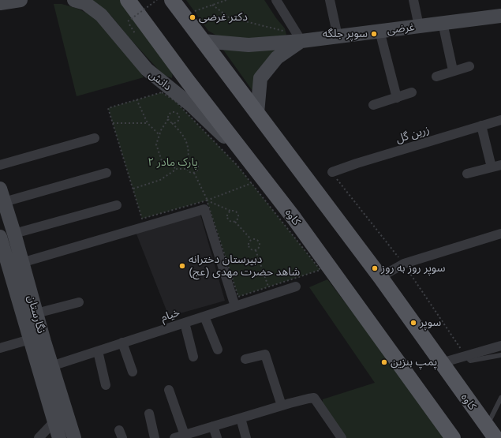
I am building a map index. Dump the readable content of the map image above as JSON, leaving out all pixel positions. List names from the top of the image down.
{
  "streets": {
    "main road": [
      "غرضی",
      "دانش",
      "کاوه",
      "نگارستان"
    ],
    "street": ["زرین گل", "خیام"]
  },
  "crossings": [
    ["غرضی", "کاوه"],
    ["دانش", "کاوه"],
    ["نگارستان", "خیام"]
  ],
  "parks": ["پارک مادر ۲"],
  "places": [
    "دکتر غرضی",
    "سوپر جلگه",
    "دبیرستان دخترانه شاهد حضرت مهدی (عج)",
    "سوپر روز به روز",
    "سوپر",
    "پمپ بنزین"
  ]
}
